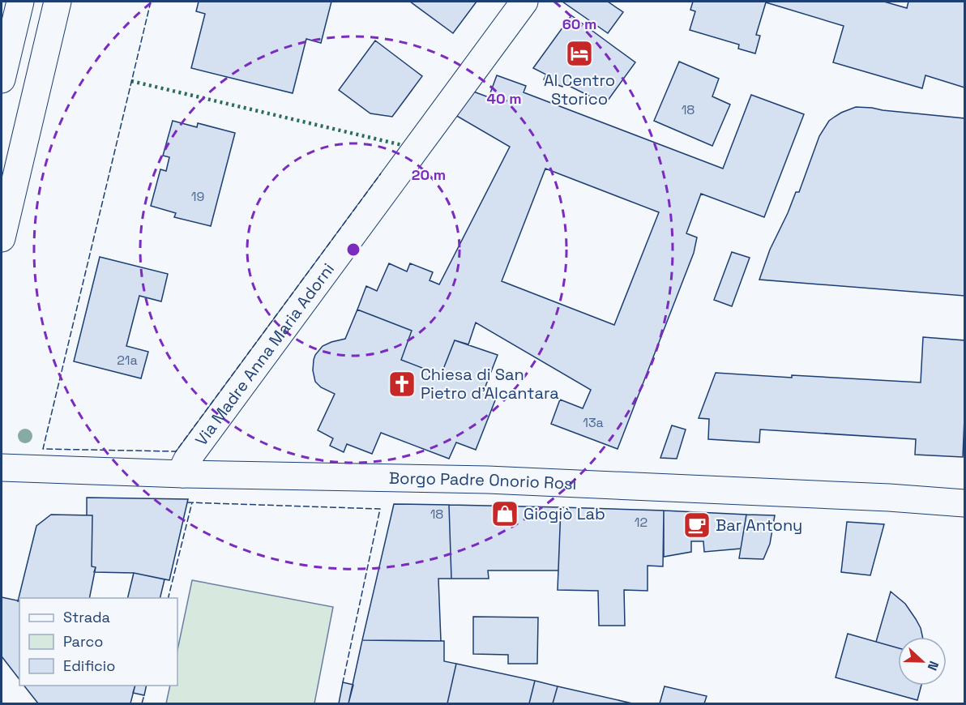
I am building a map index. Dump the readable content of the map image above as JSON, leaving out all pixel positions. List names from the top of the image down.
{
  "streets": {
    "street": ["Via Madre Anna Maria Adorni", "Borgo Padre Onorio Rosi"]
  },
  "crossings": [
    ["Via Madre Anna Maria Adorni", "Borgo Padre Onorio Rosi"]
  ],
  "places": {
    "hotel": ["Al Centro Storico"],
    "church": ["Chiesa di San Pietro d'Alcantara"],
    "shop": ["Giogiò Lab"],
    "cafe": ["Bar Antony"]
  },
  "house_numbers": [
    "18",
    "19",
    "21a",
    "13a",
    "18",
    "12"
  ],
  "legend": ["Strada", "Parco", "Edificio"],
  "north": "right",
  "rings": ["60 m", "40 m", "20 m"]
}
